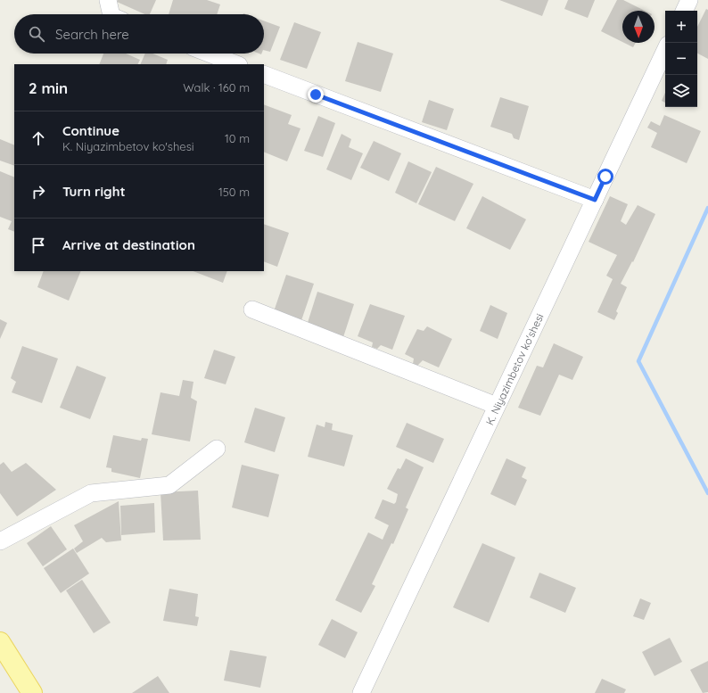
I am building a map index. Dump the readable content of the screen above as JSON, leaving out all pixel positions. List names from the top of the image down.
{
  "streets": {
    "street": ["K. Niyazimbetov ko'shesi"]
  },
  "north": "bottom",
  "page": {
    "map_buttons": ["+", "−"],
    "search": "Search here",
    "heading": ["2 min", "Walk · 160 m"],
    "list": [
      ["Continue", "K. Niyazimbetov ko'shesi", "10 m"],
      ["Turn right", "150 m"],
      "Arrive at destination"
    ]
  }
}
